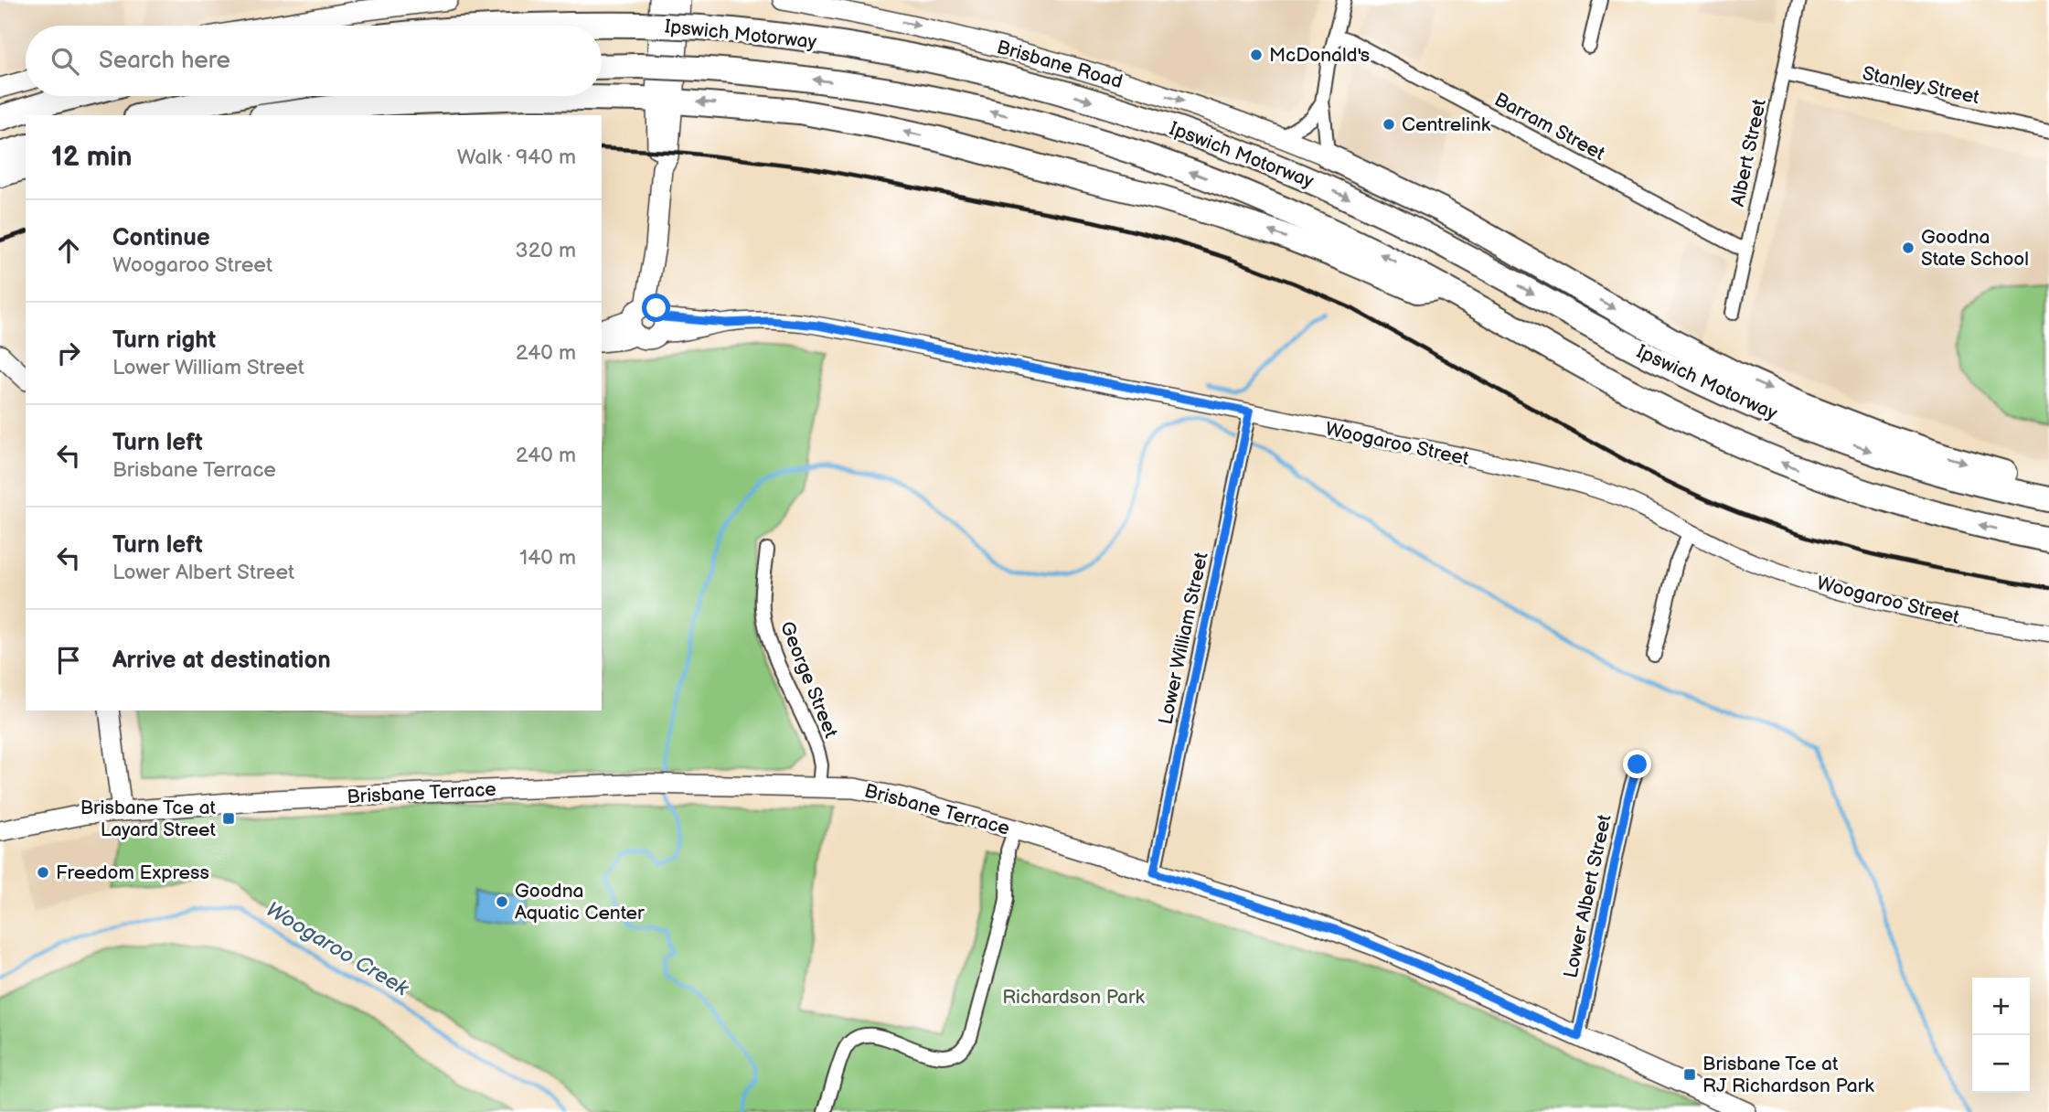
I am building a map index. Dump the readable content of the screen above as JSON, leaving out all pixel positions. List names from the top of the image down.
{
  "streets": {
    "highway": ["Ipswich Motorway"],
    "main road": ["Brisbane Road", "Brisbane Terrace"],
    "street": [
      "Stanley Street",
      "Barram Street",
      "Albert Street",
      "Woogaroo Street",
      "Lower William Street",
      "George Street",
      "Lower Albert Street"
    ]
  },
  "crossings": [
    ["Stanley Street", "Albert Street"],
    ["Barram Street", "Albert Street"],
    ["Woogaroo Street", "Lower William Street"],
    ["Lower William Street", "Brisbane Terrace"],
    ["George Street", "Brisbane Terrace"],
    ["Brisbane Terrace", "Lower Albert Street"]
  ],
  "one_way": ["Brisbane Road"],
  "water": ["Woogaroo Creek"],
  "parks": ["Richardson Park"],
  "places": {
    "other": [
      "McDonald's",
      "Centrelink",
      "Goodna State School",
      "Freedom Express",
      "Goodna Aquatic Center"
    ],
    "transit": ["Brisbane Tce at Layard Street", "Brisbane Tce at RJ Richardson Park"]
  },
  "page": {
    "search": "Search here",
    "heading": ["12 min", "Walk · 940 m"],
    "list": [
      ["Continue", "Woogaroo Street", "320 m"],
      ["Turn right", "Lower William Street", "240 m"],
      ["Turn left", "Brisbane Terrace", "240 m"],
      ["Turn left", "Lower Albert Street", "140 m"],
      "Arrive at destination"
    ],
    "map_buttons": ["+", "−"]
  }
}
